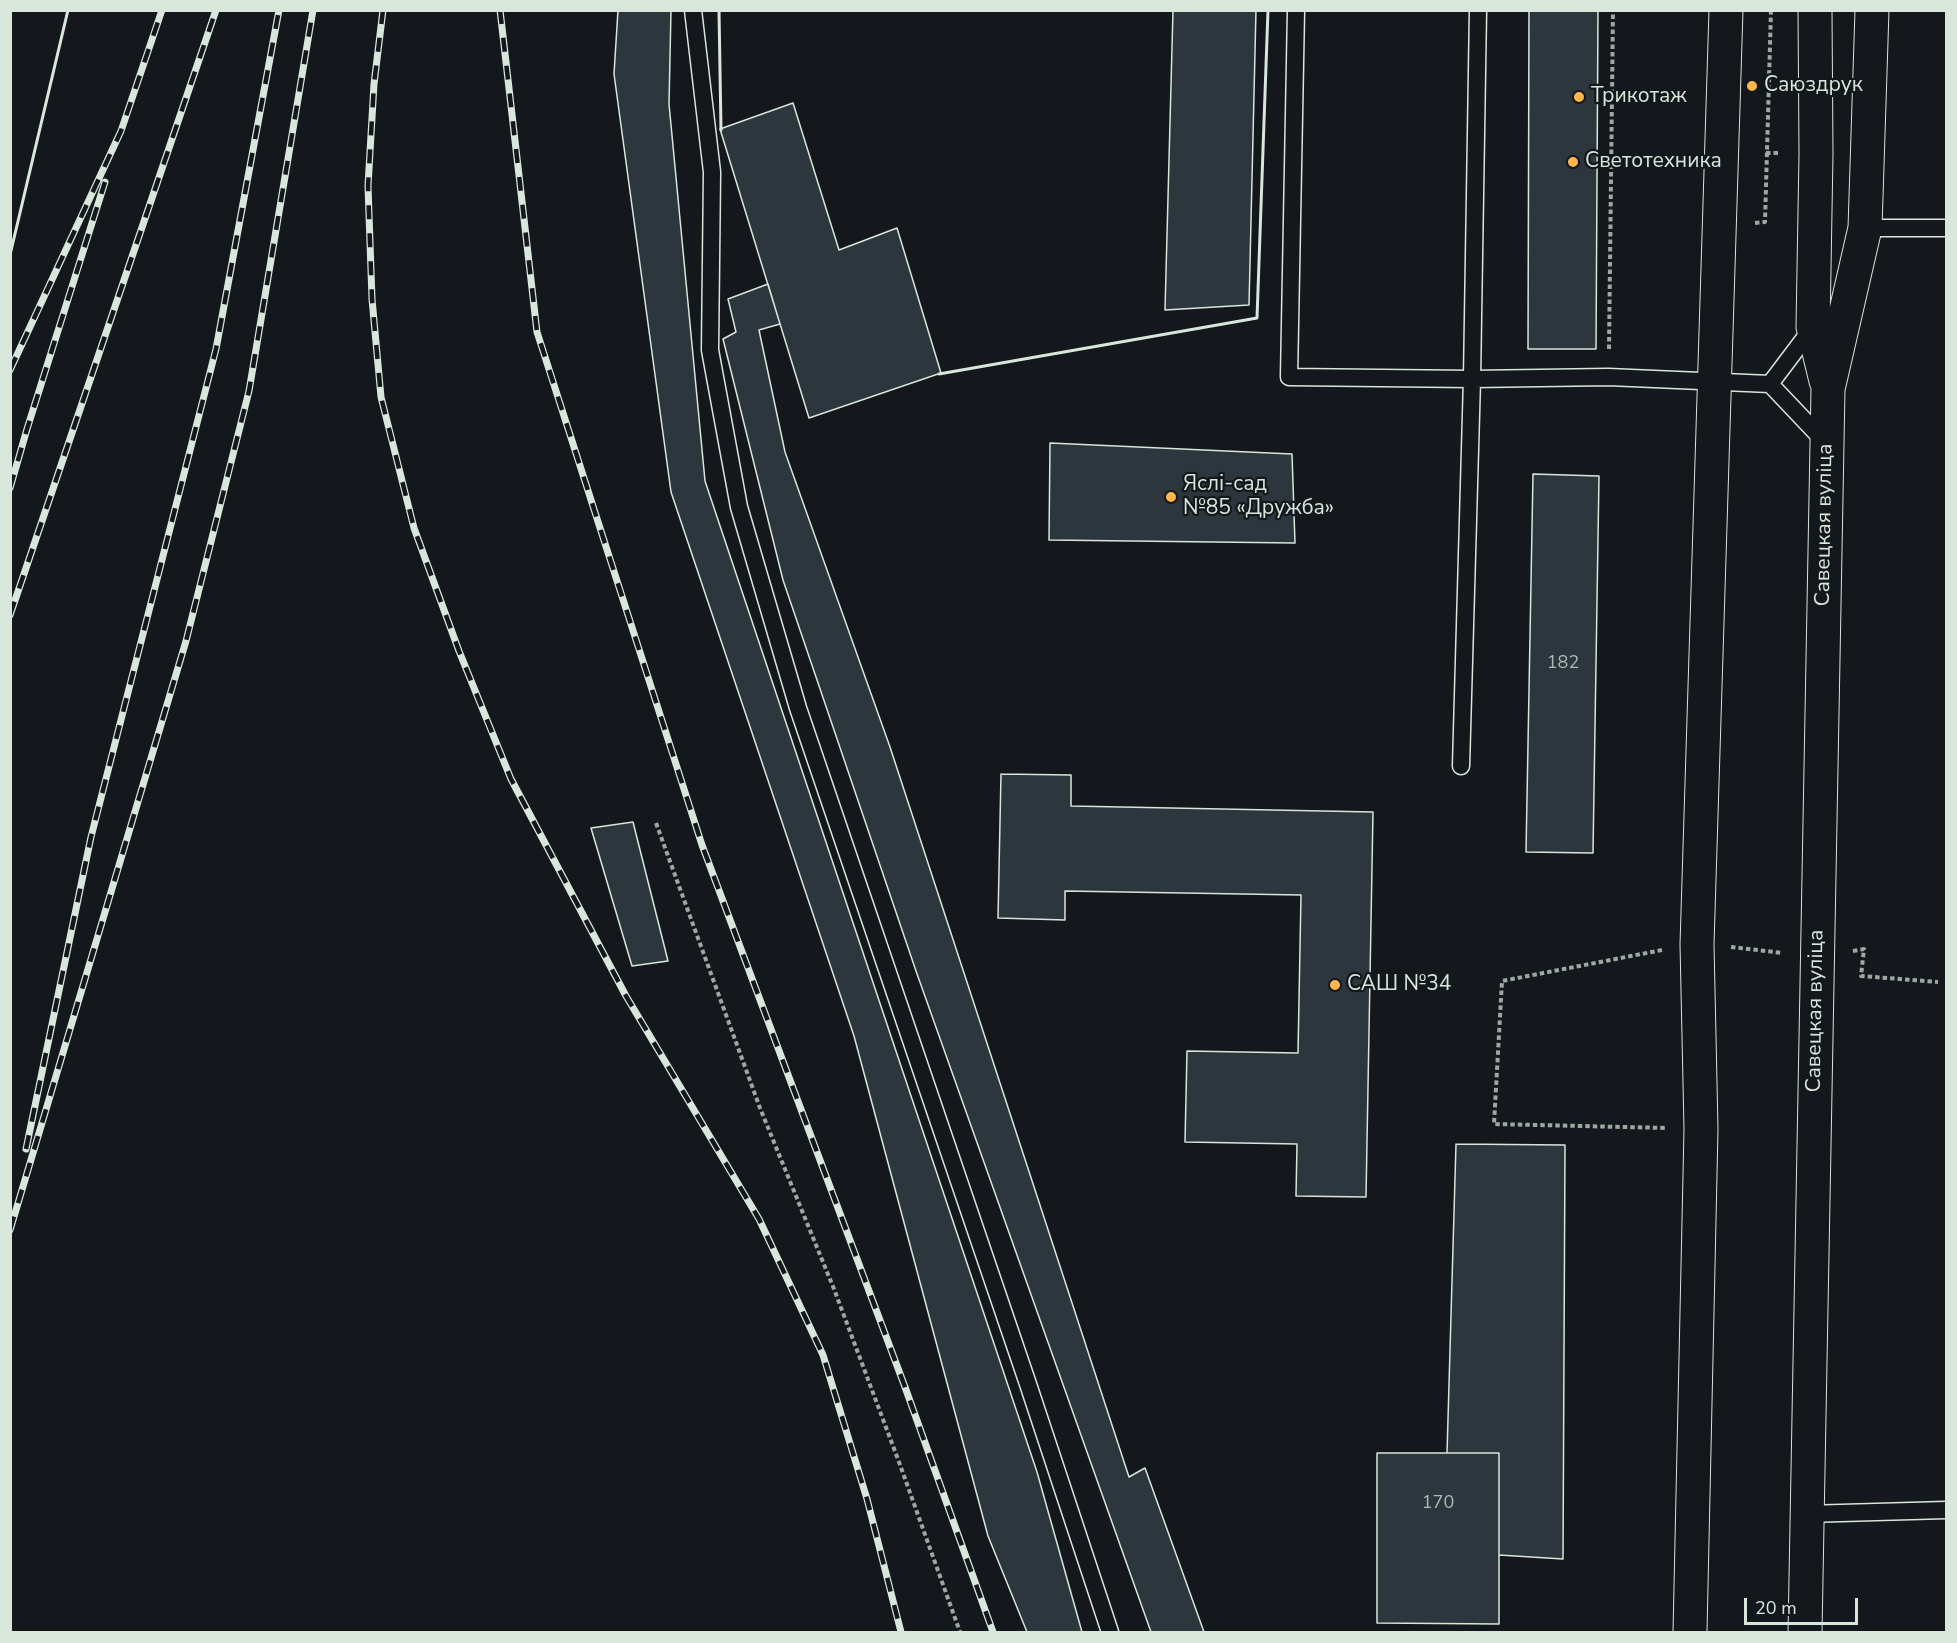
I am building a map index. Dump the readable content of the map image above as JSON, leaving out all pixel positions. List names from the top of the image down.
{
  "streets": {
    "main road": ["Савецкая вуліца"]
  },
  "places": [
    "Саюздрук",
    "Трикотаж",
    "Светотехника",
    "Яслі-сад №85 «Дружба»",
    "САШ №34"
  ],
  "house_numbers": ["182", "170"],
  "scale_bar": "20 m"
}
